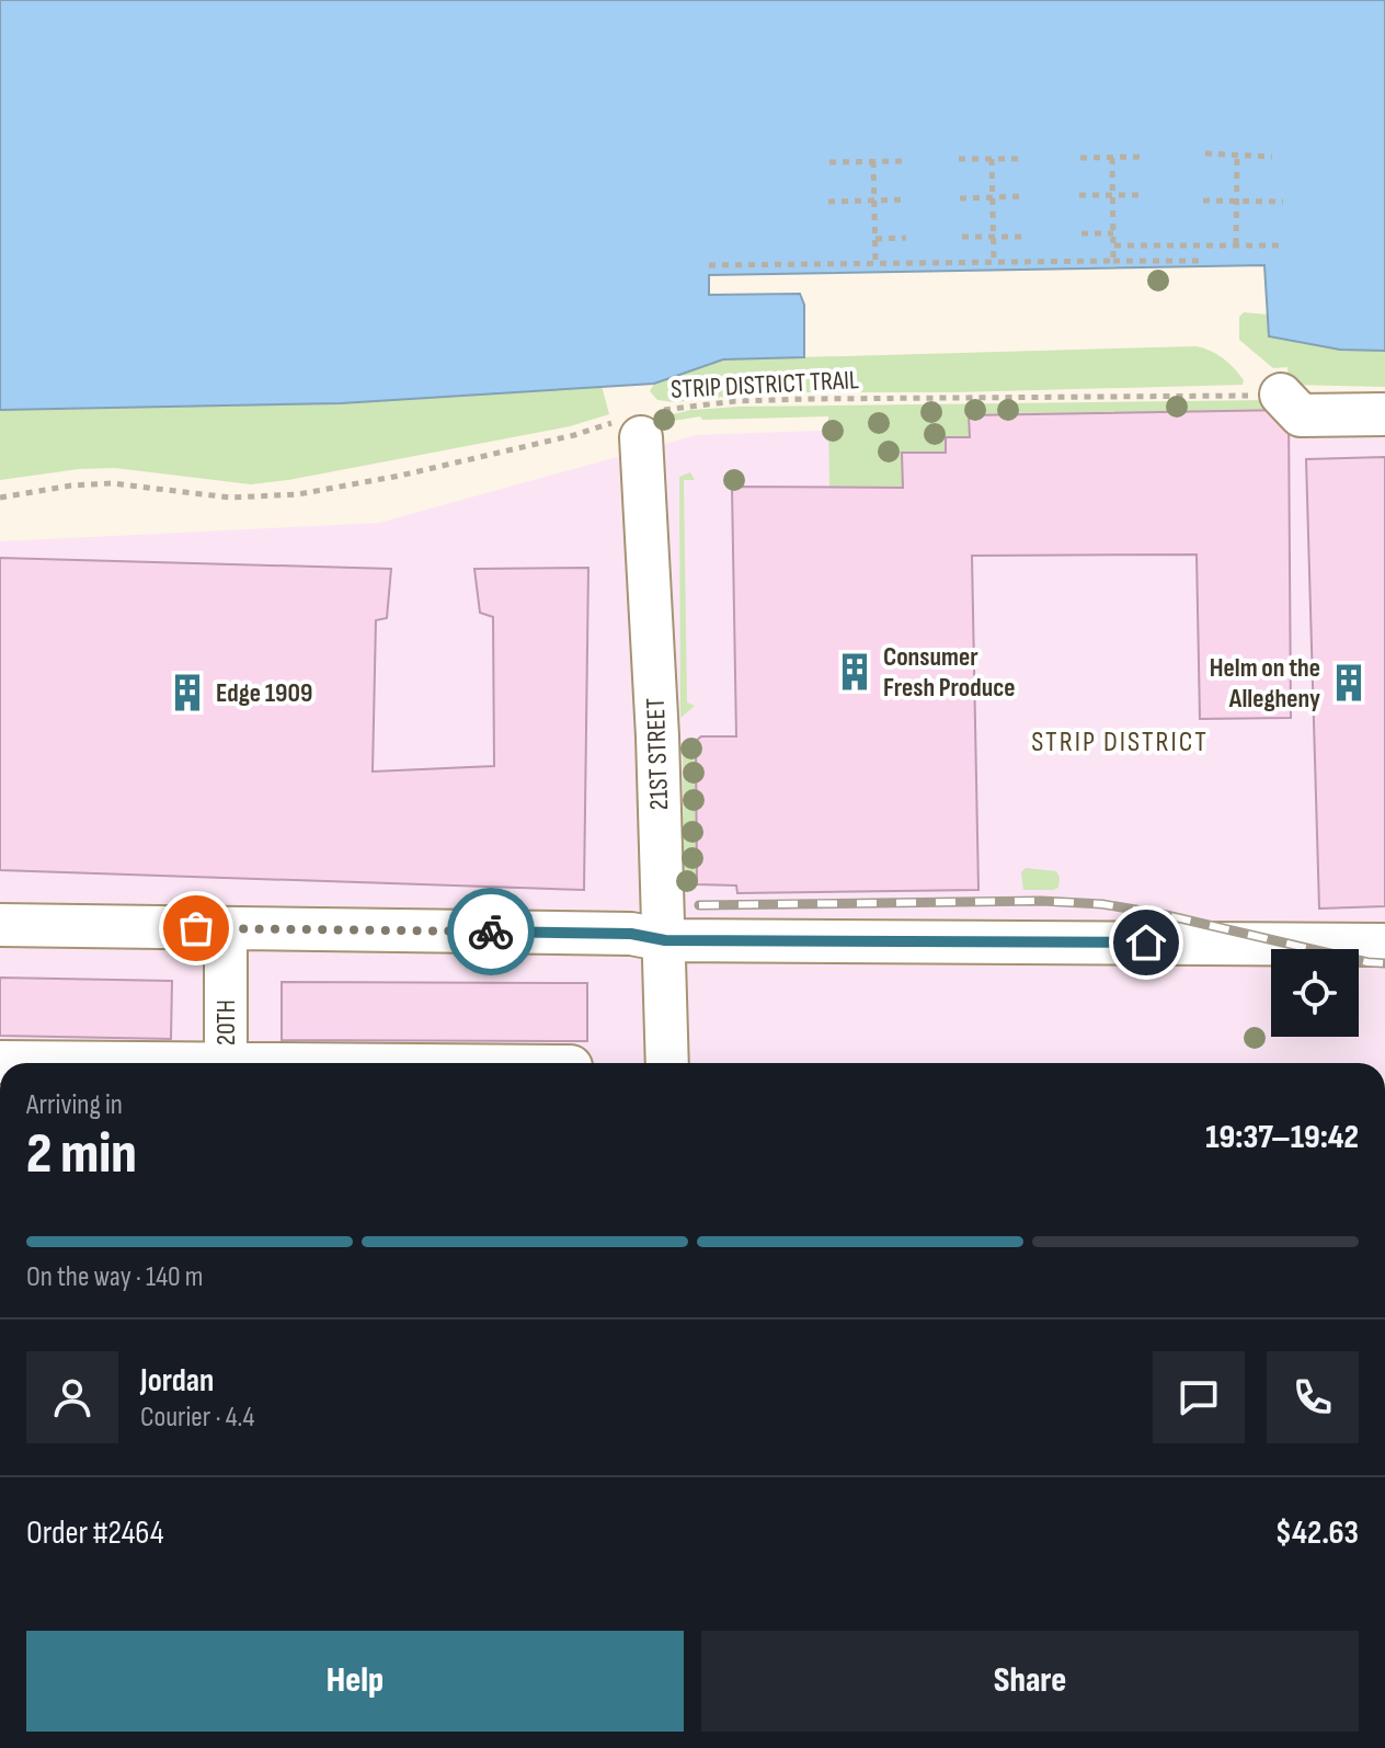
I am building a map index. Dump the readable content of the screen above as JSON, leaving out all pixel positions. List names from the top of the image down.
{
  "streets": {
    "street": ["21ST STREET", "20TH"],
    "path": ["STRIP DISTRICT TRAIL"]
  },
  "crossings": [
    ["STRIP DISTRICT TRAIL", "21ST STREET"]
  ],
  "districts": ["STRIP DISTRICT"],
  "places": {
    "building": ["Consumer Fresh Produce", "Helm on the Allegheny", "Edge 1909"]
  },
  "page": {
    "heading": ["2 min", "Arriving in", "19:37–19:42"],
    "panel": [
      "Jordan",
      "Courier · 4.4",
      "Order #2464",
      "$42.63"
    ],
    "bar": "On the way · 140 m",
    "buttons": ["Help", "Share"]
  }
}
